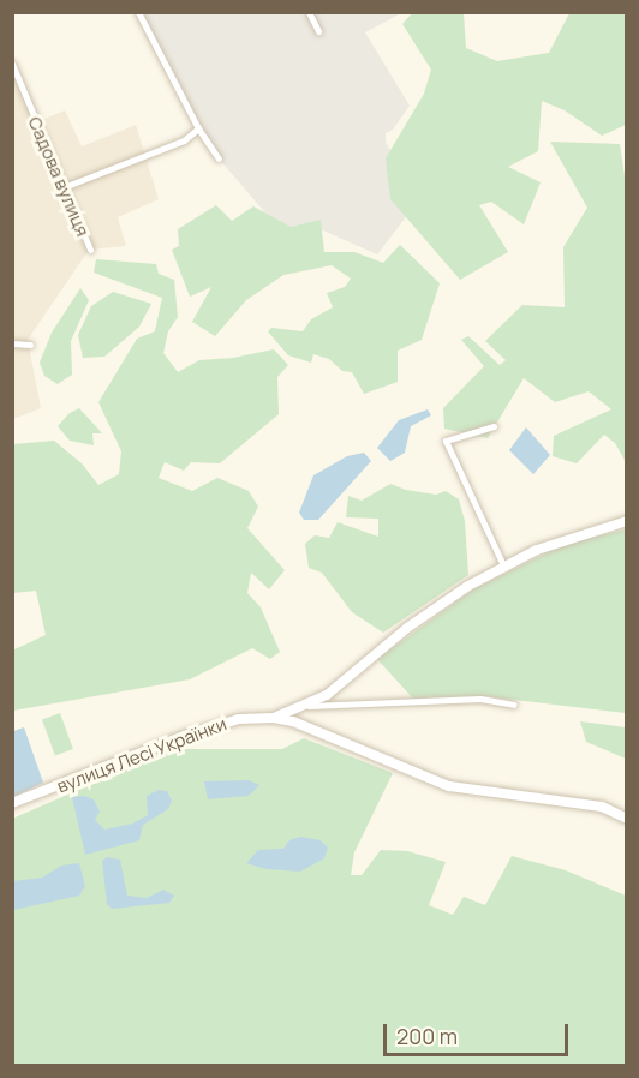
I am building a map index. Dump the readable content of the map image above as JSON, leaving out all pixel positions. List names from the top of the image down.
{
  "streets": {
    "street": ["Садова вулиця", "вулиця Лесі Українки"]
  },
  "scale_bar": "200 m"
}
